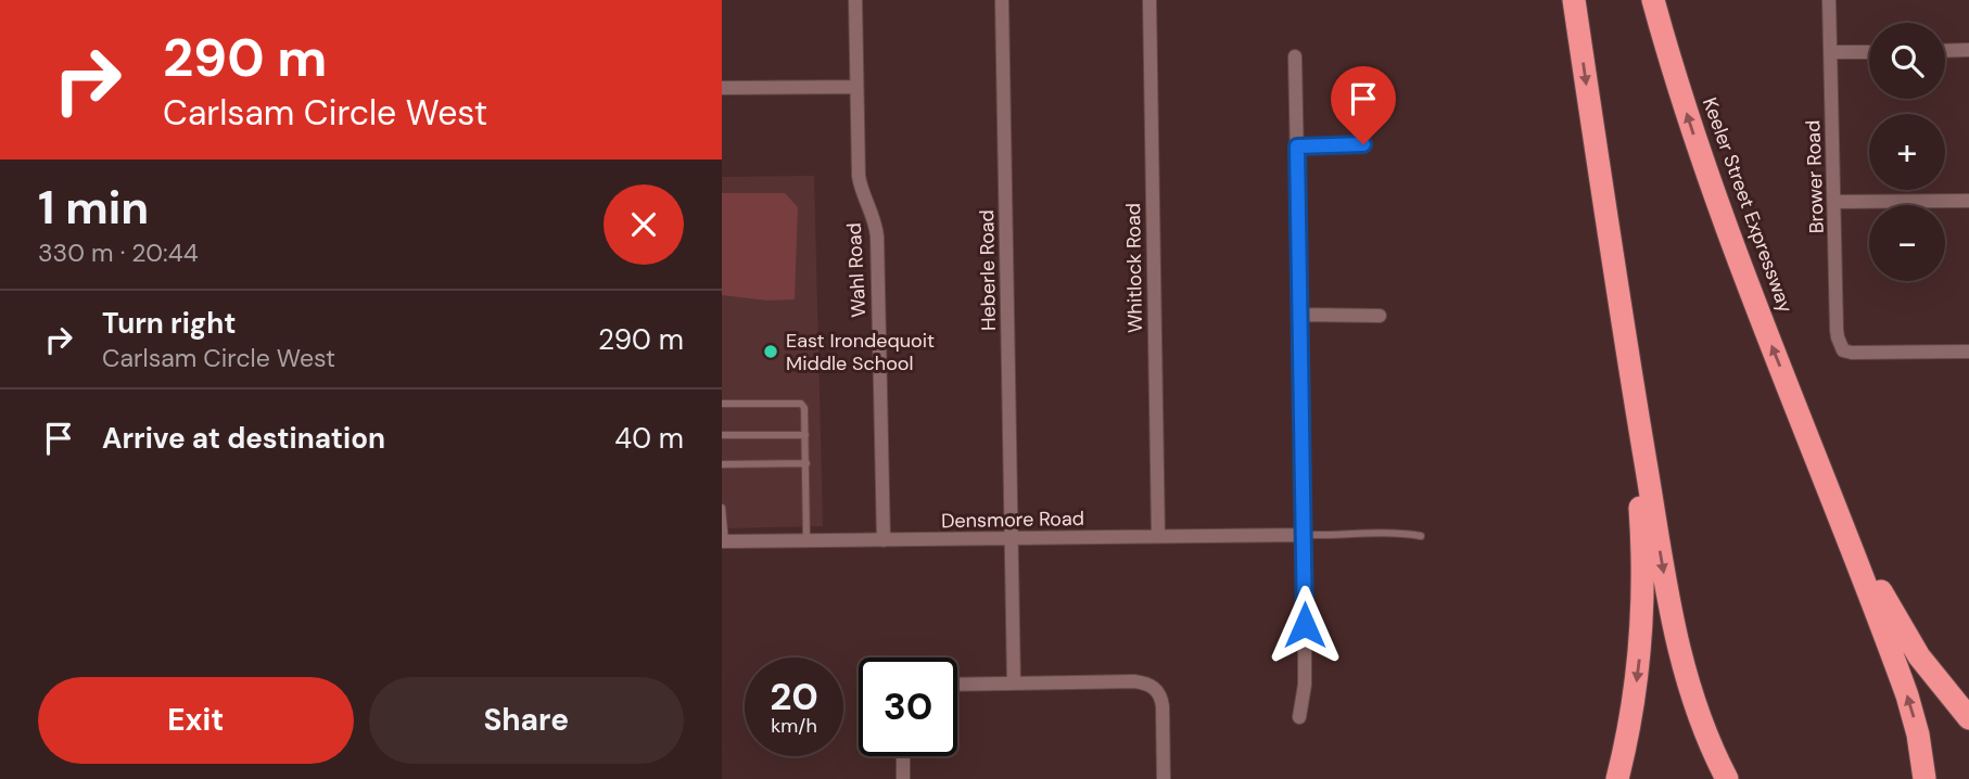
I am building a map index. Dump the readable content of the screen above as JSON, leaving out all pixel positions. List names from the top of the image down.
{
  "streets": {
    "highway": ["Keeler Street Expressway"],
    "street": [
      "Brower Road",
      "Whitlock Road",
      "Wahl Road",
      "Heberle Road",
      "Densmore Road"
    ]
  },
  "crossings": [
    ["Whitlock Road", "Densmore Road"],
    ["Wahl Road", "Densmore Road"],
    ["Heberle Road", "Densmore Road"]
  ],
  "places": ["East Irondequoit Middle School"],
  "page": {
    "turn": ["290 m", "Carlsam Circle West"],
    "map_buttons": ["+", "−"],
    "heading": ["1 min", "330 m · 20:44"],
    "list": [
      {
        "name": "Turn right",
        "note": "Carlsam Circle West",
        "value": "290 m"
      },
      {
        "name": "Arrive at destination",
        "value": "40 m"
      }
    ],
    "speed": "20 km/h",
    "limit": "30",
    "buttons": ["Exit", "Share"]
  }
}
